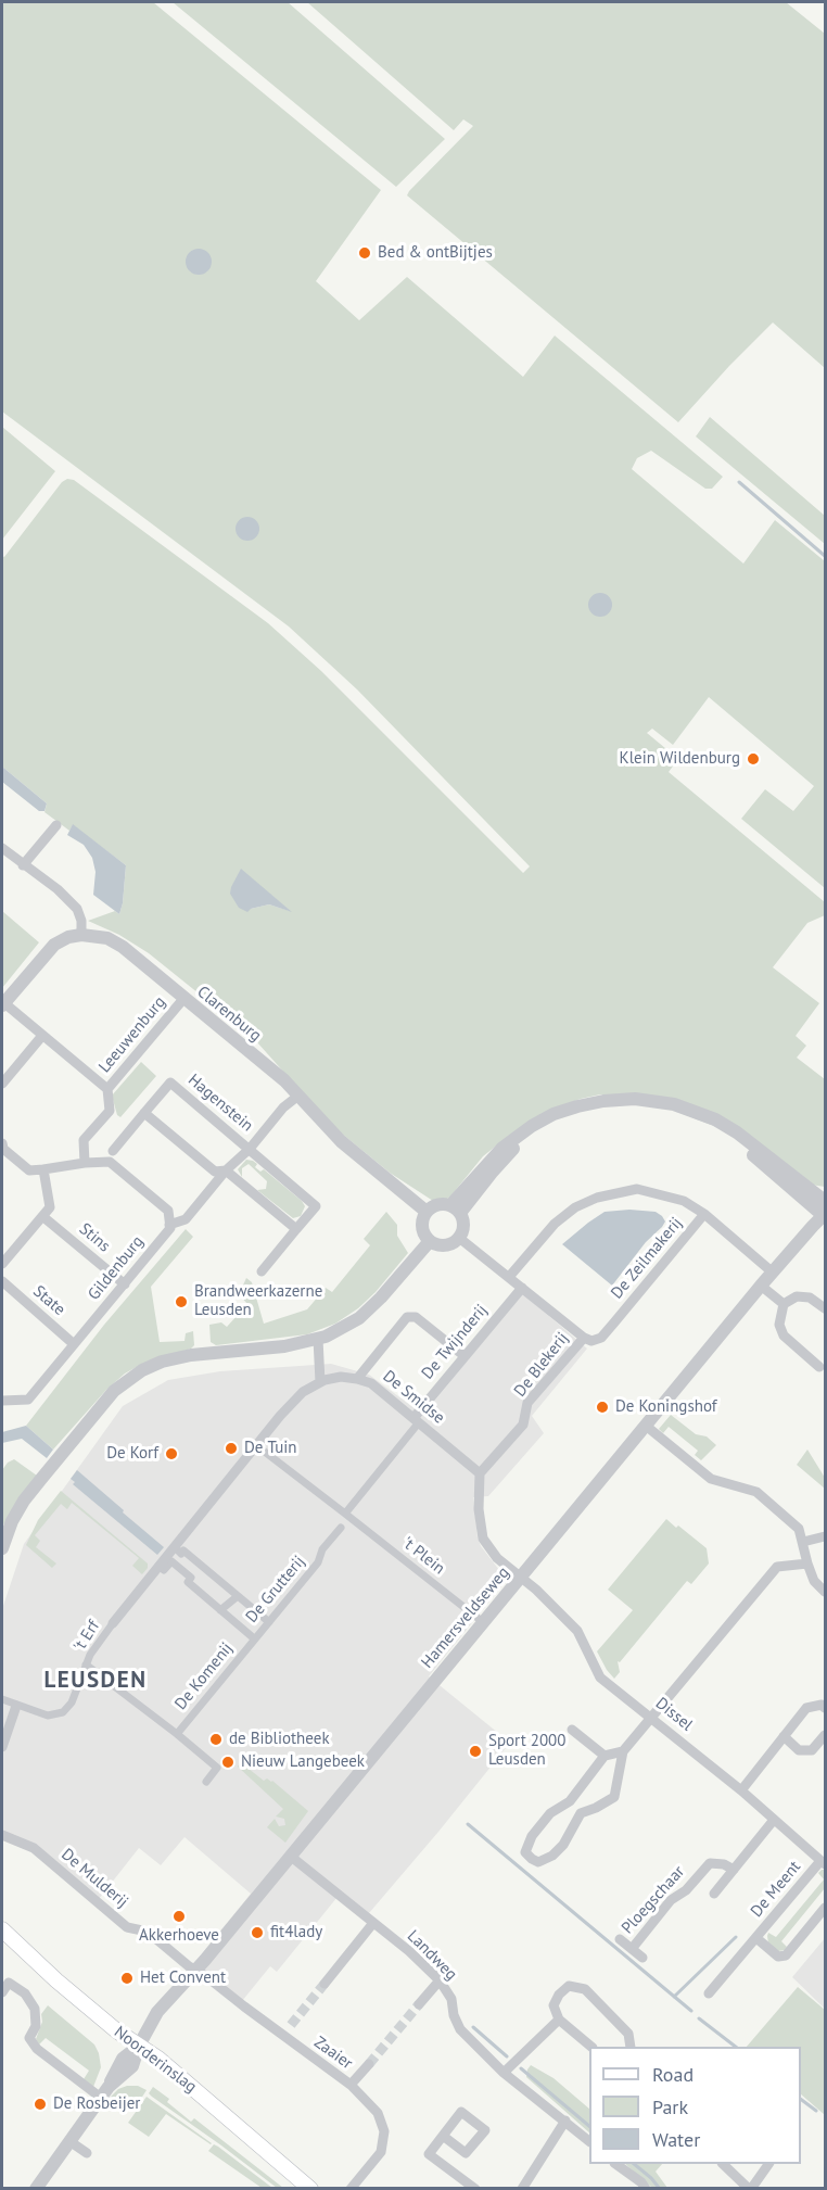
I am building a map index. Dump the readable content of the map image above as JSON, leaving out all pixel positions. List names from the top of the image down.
{
  "streets": {
    "main road": ["Noorderinslag"],
    "street": [
      "Clarenburg",
      "Leeuwenburg",
      "Hagenstein",
      "Stins",
      "De Zeilmakerij",
      "Gildenburg",
      "State",
      "De Twijnderij",
      "De Blekerij",
      "De Smidse",
      "'t Plein",
      "De Grutterij",
      "Hamersveldseweg",
      "'t Erf",
      "De Komenij",
      "Dissel",
      "De Mulderij",
      "De Meent",
      "Ploegschaar",
      "Landweg",
      "Zaaier"
    ]
  },
  "crossings": [
    ["Clarenburg", "Leeuwenburg"],
    ["Clarenburg", "Hagenstein"],
    ["Clarenburg", "De Blekerij"],
    ["Hagenstein", "Gildenburg"],
    ["Stins", "Gildenburg"],
    ["De Zeilmakerij", "De Blekerij"],
    ["De Zeilmakerij", "Hamersveldseweg"],
    ["Gildenburg", "State"],
    ["De Twijnderij", "De Blekerij"],
    ["De Twijnderij", "De Smidse"],
    ["De Blekerij", "De Smidse"],
    ["'t Plein", "Hamersveldseweg"],
    ["De Grutterij", "De Komenij"],
    ["Hamersveldseweg", "Dissel"],
    ["Hamersveldseweg", "De Mulderij"],
    ["Hamersveldseweg", "Landweg"],
    ["Hamersveldseweg", "Zaaier"],
    ["Hamersveldseweg", "Noorderinslag"],
    ["'t Erf", "De Komenij"],
    ["Dissel", "De Meent"],
    ["De Mulderij", "Zaaier"]
  ],
  "districts": ["LEUSDEN"],
  "places": [
    "Bed & ontBijtjes",
    "Klein Wildenburg",
    "Brandweerkazerne Leusden",
    "De Koningshof",
    "De Tuin",
    "De Korf",
    "de Bibliotheek",
    "Sport 2000 Leusden",
    "Nieuw Langebeek",
    "Akkerhoeve",
    "fit4lady",
    "Het Convent",
    "De Rosbeijer"
  ],
  "legend": ["Road", "Park", "Water"]
}
